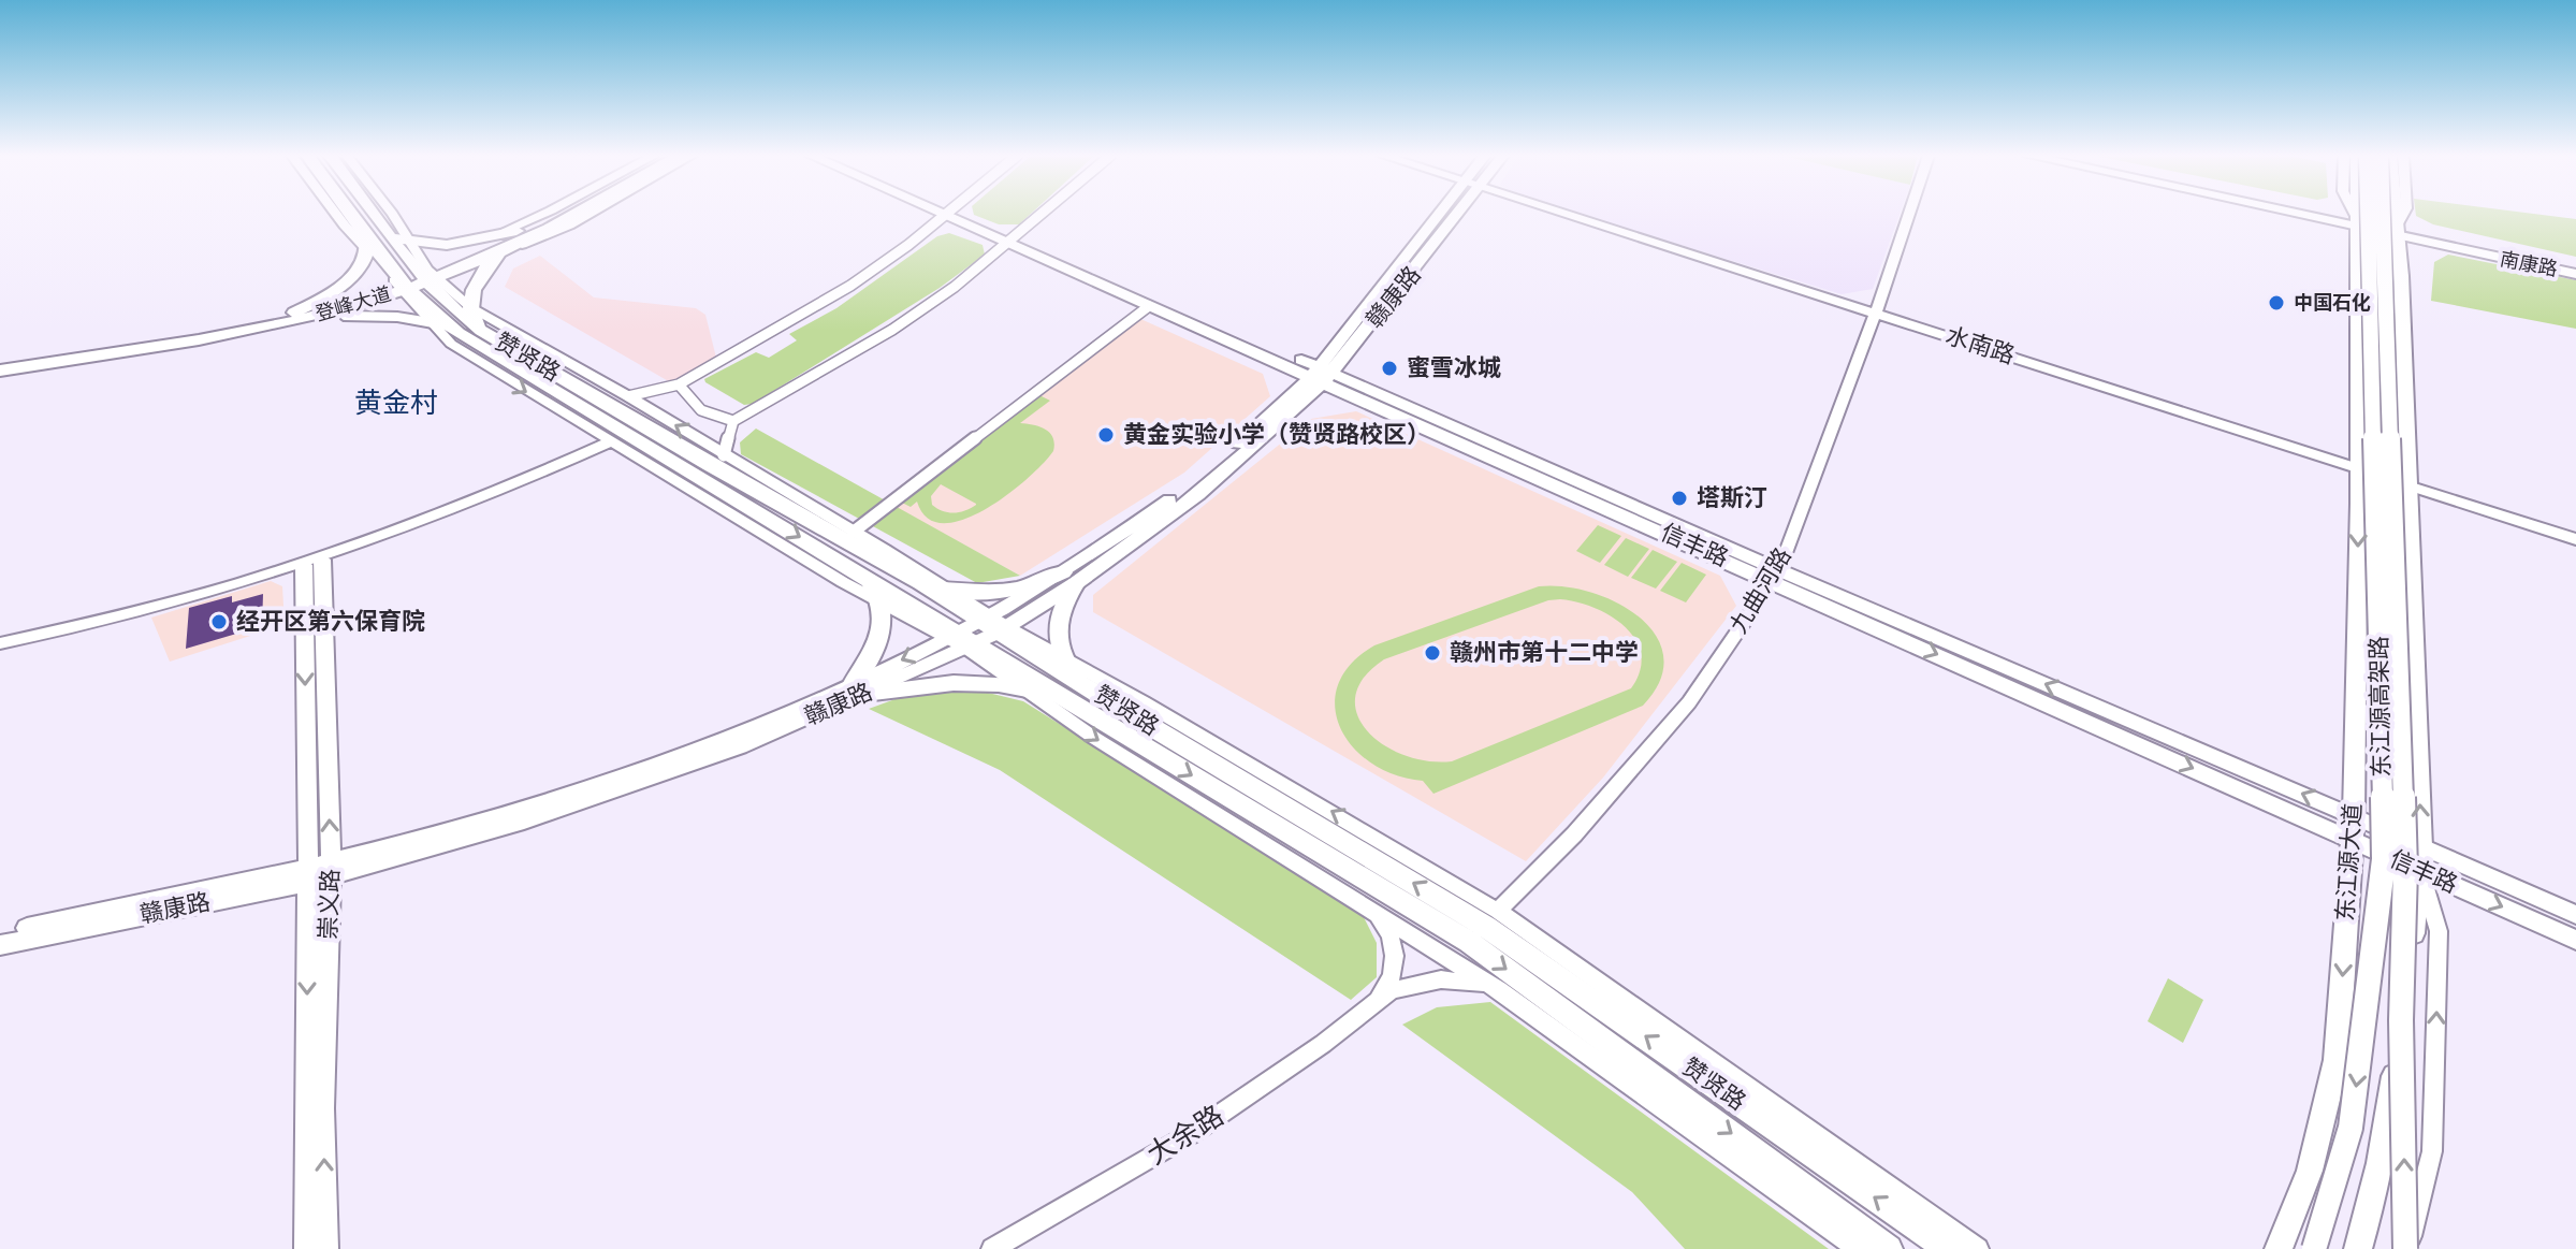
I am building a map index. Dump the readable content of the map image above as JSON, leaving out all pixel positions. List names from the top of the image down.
{
  "streets": {
    "main road": [
      "南康路",
      "赣康路",
      "登峰大道",
      "赞贤路",
      "信丰路",
      "东江源高架路",
      "东江源大道",
      "崇义路"
    ],
    "street": ["水南路", "九曲河路", "大余路"]
  },
  "crossings": [
    ["南康路", "东江源大道"],
    ["赣康路", "赞贤路"],
    ["赣康路", "信丰路"],
    ["赣康路", "崇义路"],
    ["登峰大道", "赞贤路"],
    ["水南路", "九曲河路"],
    ["水南路", "东江源大道"],
    ["信丰路", "九曲河路"],
    ["信丰路", "东江源大道"]
  ],
  "districts": ["黄金村"],
  "places": [
    "中国石化",
    "蜜雪冰城",
    "黄金实验小学（赞贤路校区）",
    "塔斯汀",
    "经开区第六保育院",
    "赣州市第十二中学"
  ]
}
